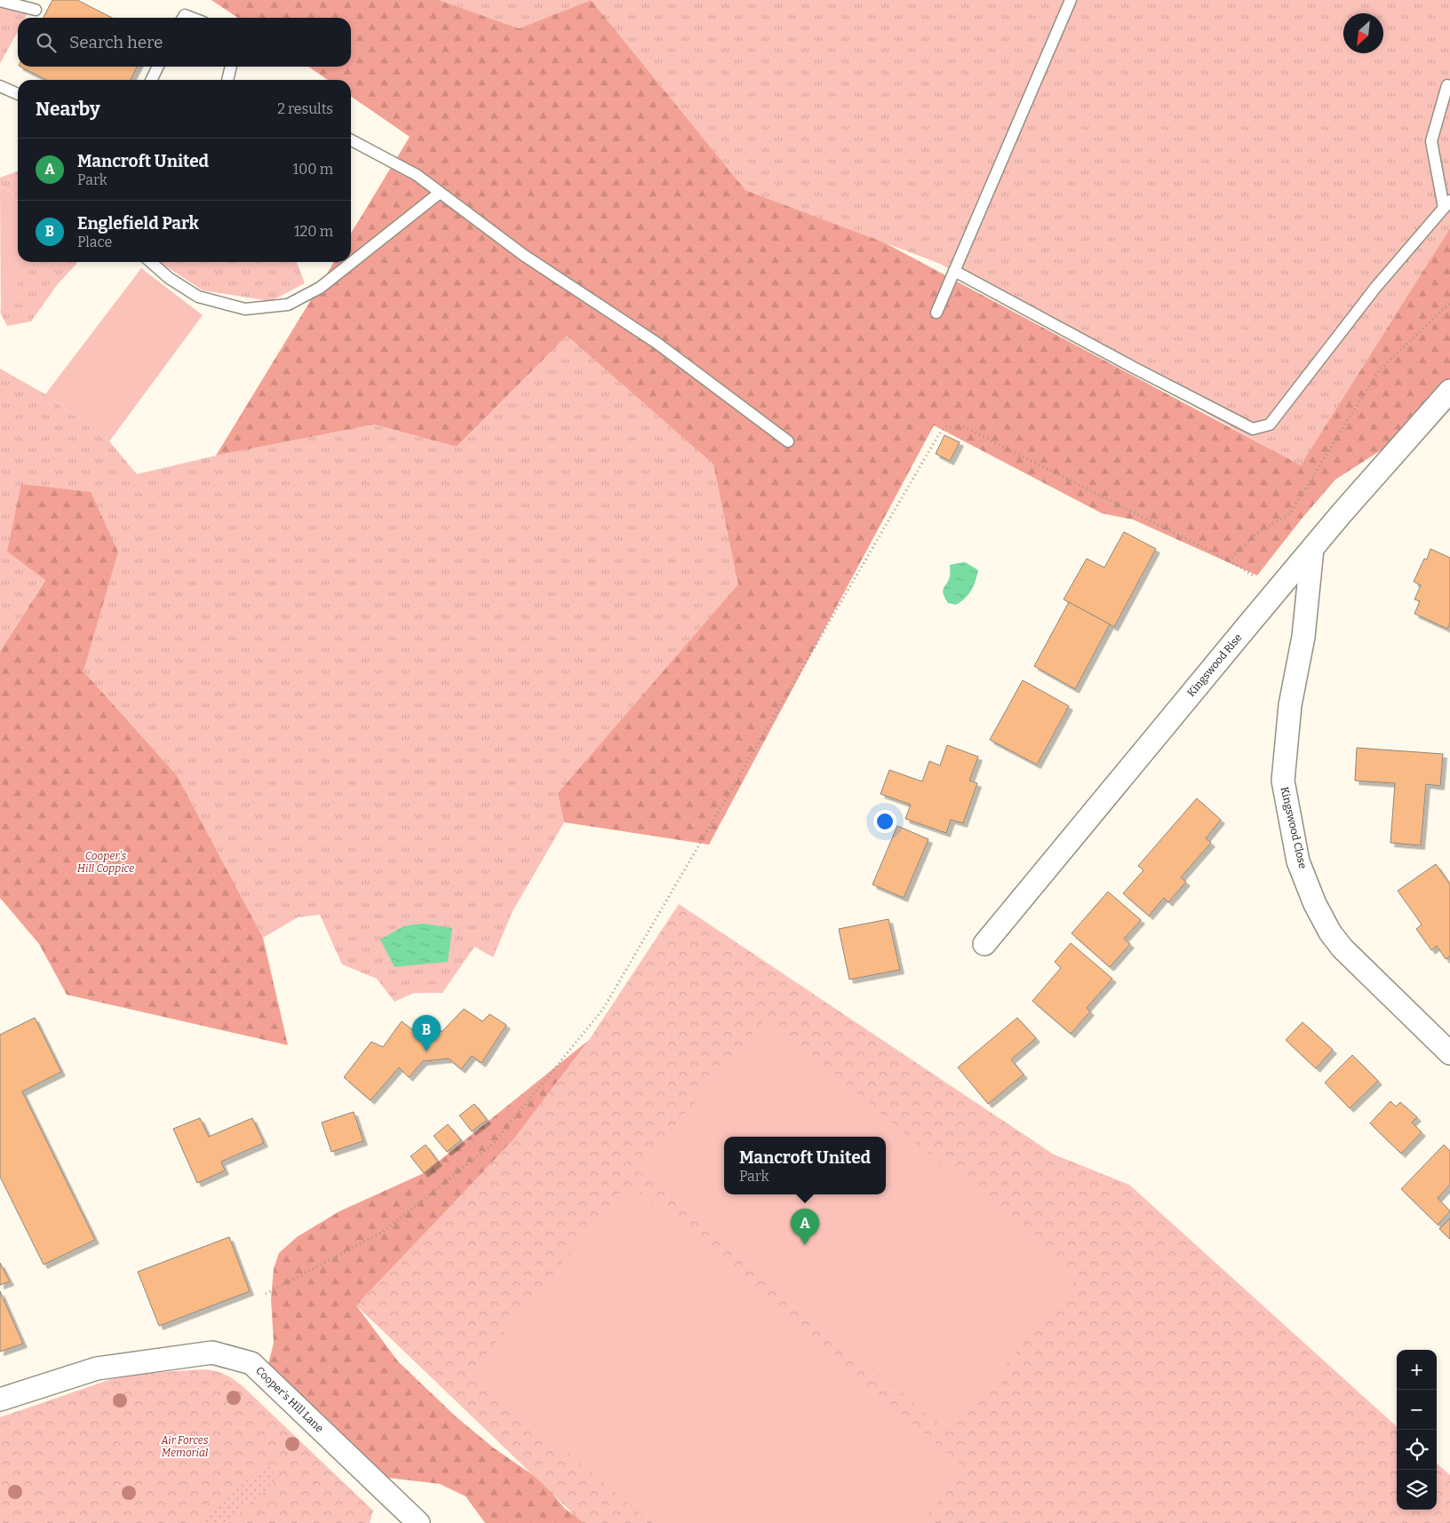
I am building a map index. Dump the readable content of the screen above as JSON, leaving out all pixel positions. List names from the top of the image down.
{
  "streets": {
    "street": ["Kingswood Rise", "Kingswood Close", "Cooper's Hill Lane"]
  },
  "crossings": [
    ["Kingswood Rise", "Kingswood Close"]
  ],
  "parks": ["Cooper's Hill Coppice", "Air Forces Memorial"],
  "north": "bottom left",
  "page": {
    "search": "Search here",
    "heading": ["Nearby", "2 results"],
    "list": [
      {
        "mark": "A",
        "name": "Mancroft United",
        "note": "Park",
        "value": "100 m"
      },
      {
        "mark": "B",
        "name": "Englefield Park",
        "note": "Place",
        "value": "120 m"
      }
    ],
    "pins": ["B", "A"],
    "popup": ["Mancroft United", "Park"],
    "map_buttons": ["+", "−"]
  }
}
